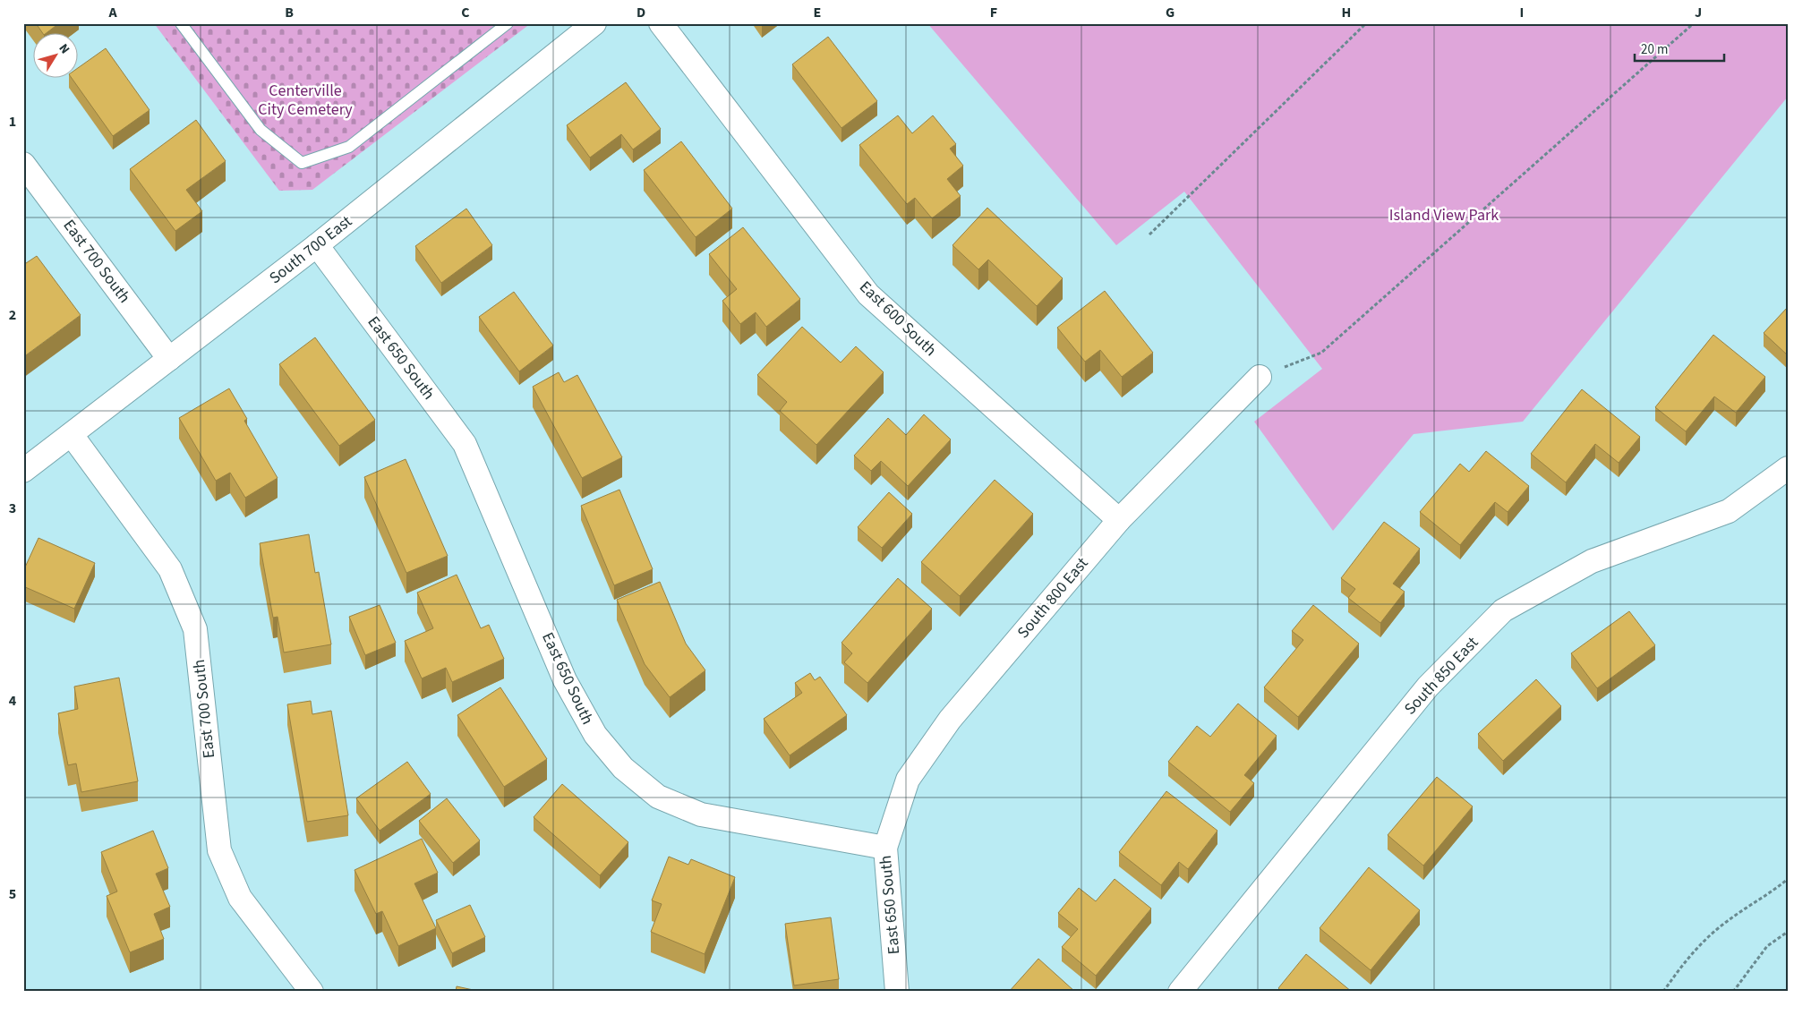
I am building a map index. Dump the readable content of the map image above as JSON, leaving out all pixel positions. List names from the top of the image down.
{
  "streets": {
    "street": [
      "South 700 East",
      "East 700 South",
      "East 600 South",
      "East 650 South",
      "South 800 East",
      "South 850 East"
    ]
  },
  "crossings": [
    ["South 700 East", "East 700 South"],
    ["South 700 East", "East 650 South"],
    ["East 600 South", "South 800 East"],
    ["East 650 South", "South 800 East"]
  ],
  "parks": ["Centerville City Cemetery", "Island View Park"],
  "scale_bar": "20 m",
  "north": "top right",
  "grid": {
    "columns": [
      "A",
      "B",
      "C",
      "D",
      "E",
      "F",
      "G",
      "H",
      "I",
      "J"
    ],
    "rows": [
      "1",
      "2",
      "3",
      "4",
      "5"
    ]
  }
}
